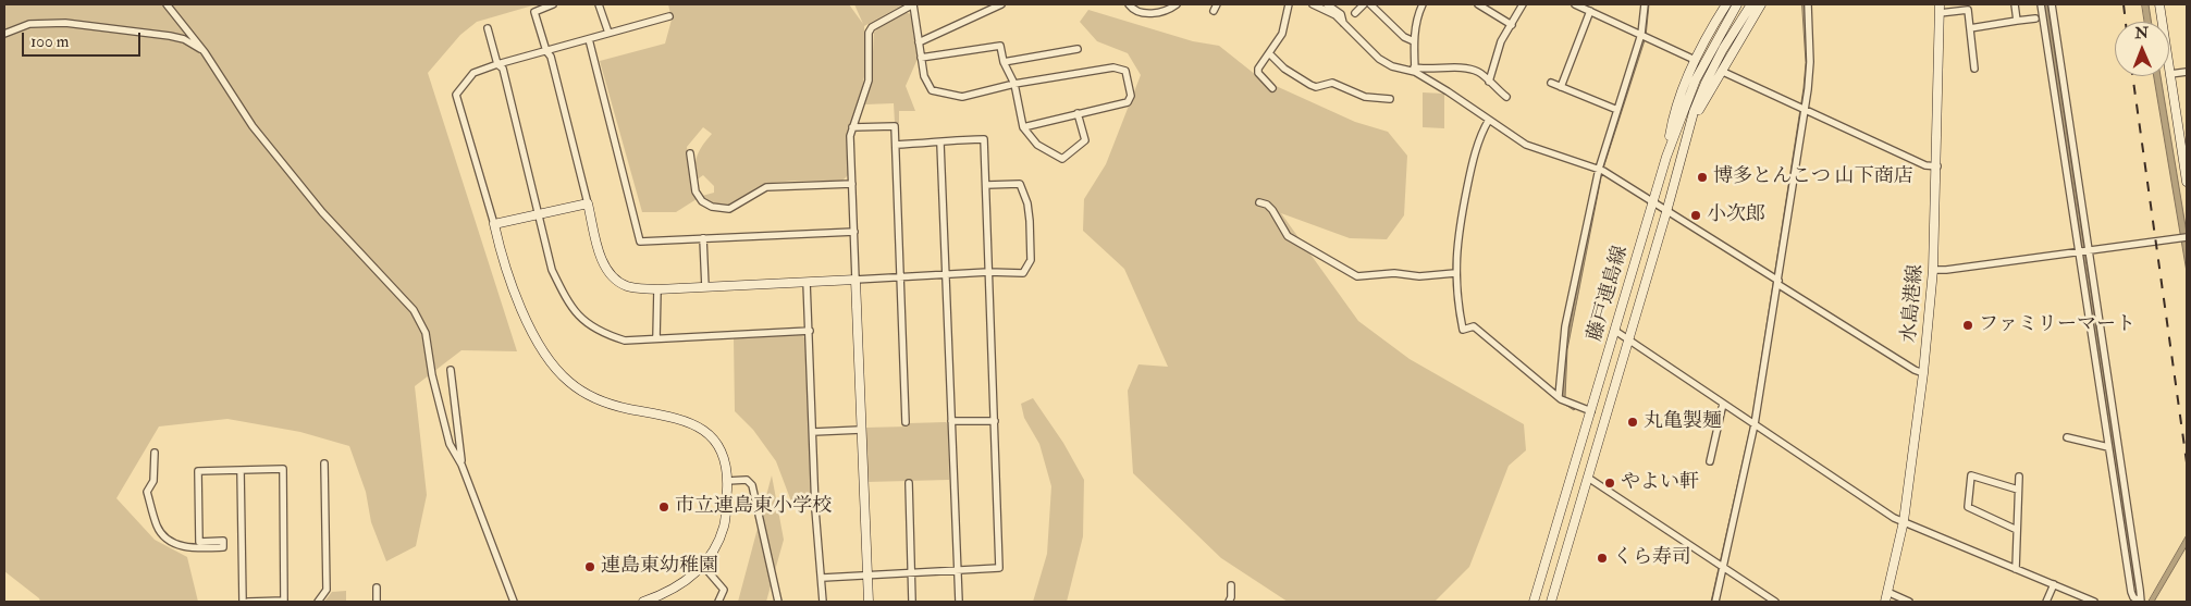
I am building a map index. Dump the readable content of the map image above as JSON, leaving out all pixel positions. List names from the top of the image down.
{
  "streets": {
    "main road": ["藤戸連島線", "水島港線"]
  },
  "places": [
    "博多とんこつ 山下商店",
    "小次郎",
    "ファミリーマート",
    "丸亀製麺",
    "やよい軒",
    "市立連島東小学校",
    "くら寿司",
    "連島東幼稚園"
  ],
  "scale_bar": "100 m",
  "north": "top"
}
